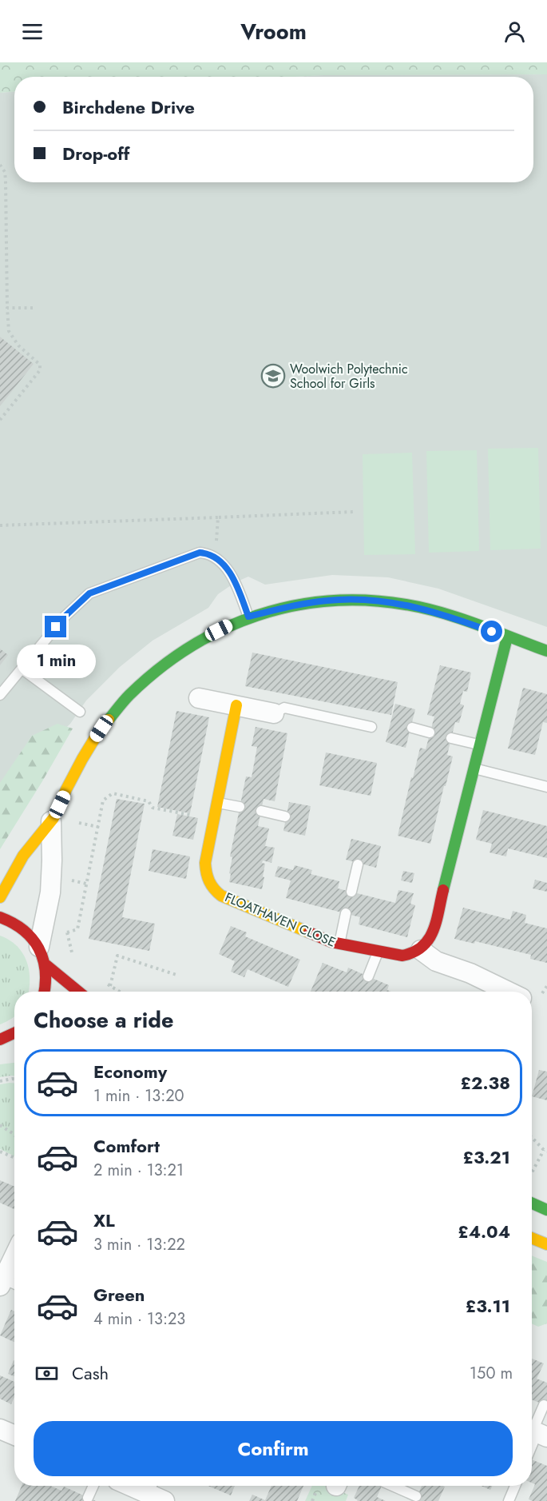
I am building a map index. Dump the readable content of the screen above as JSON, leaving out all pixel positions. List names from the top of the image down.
{
  "streets": {
    "street": ["FLOATHAVEN CLOSE"]
  },
  "places": {
    "school or university": ["Woolwich Polytechnic School for Girls"]
  },
  "page": {
    "header": "Vroom",
    "banner": ["Birchdene Drive", "Drop-off"],
    "bubble": "1 min",
    "heading": "Choose a ride",
    "list": [
      {
        "name": "Economy",
        "note": "1 min · 13:20",
        "value": "£2.38"
      },
      {
        "name": "Comfort",
        "note": "2 min · 13:21",
        "value": "£3.21"
      },
      {
        "name": "XL",
        "note": "3 min · 13:22",
        "value": "£4.04"
      },
      {
        "name": "Green",
        "note": "4 min · 13:23",
        "value": "£3.11"
      }
    ],
    "pay": ["Cash", "150 m"],
    "buttons": "Confirm"
  }
}
